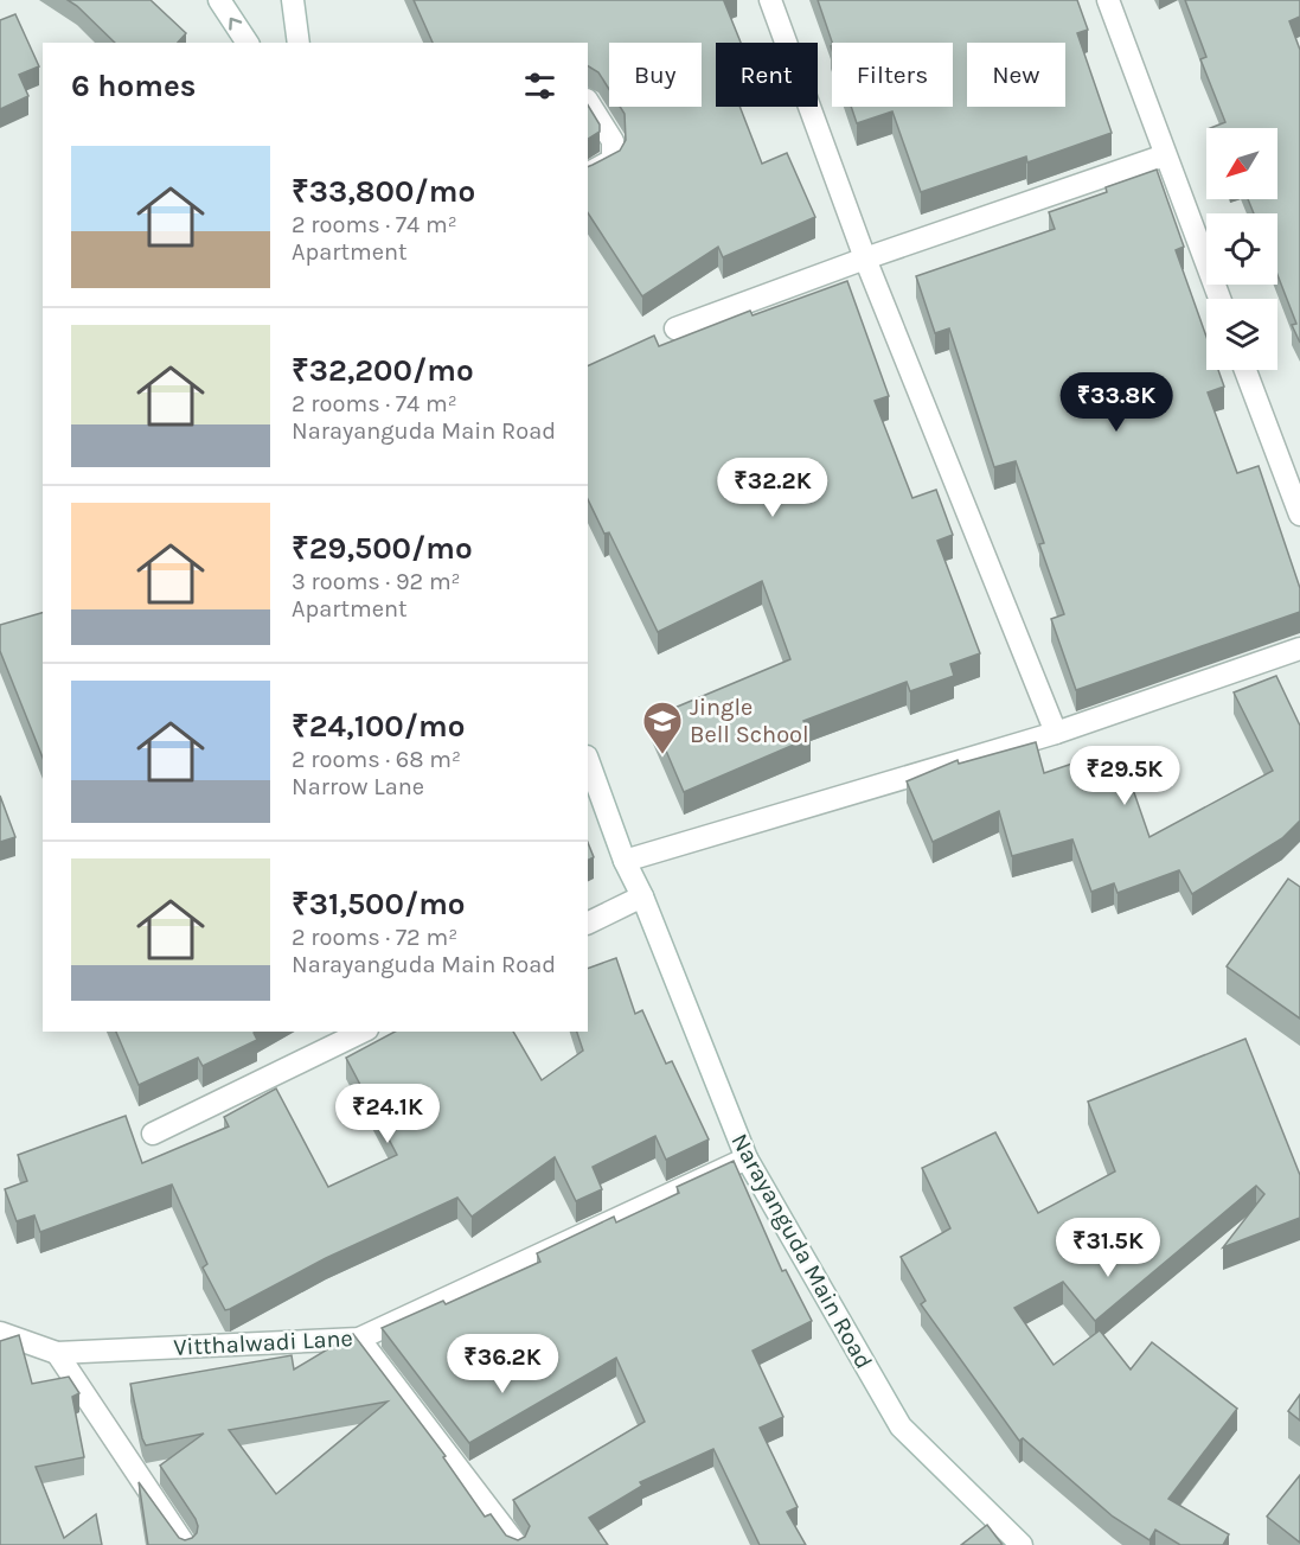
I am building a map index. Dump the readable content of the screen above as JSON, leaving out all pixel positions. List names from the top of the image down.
{
  "streets": {
    "street": ["Narayanguda Main Road", "Vitthalwadi Lane"]
  },
  "crossings": [
    ["Narayanguda Main Road", "Vitthalwadi Lane"]
  ],
  "places": {
    "school or university": ["Jingle Bell School"]
  },
  "north": "bottom left",
  "page": {
    "chip": [
      "Buy",
      "Rent",
      "Filters",
      "New"
    ],
    "heading": "6 homes",
    "list": [
      {
        "name": "₹33,800/mo",
        "note": "2 rooms · 74 m² · Apartment"
      },
      {
        "name": "₹32,200/mo",
        "note": "2 rooms · 74 m² · Narayanguda Main Road"
      },
      {
        "name": "₹29,500/mo",
        "note": "3 rooms · 92 m² · Apartment"
      },
      {
        "name": "₹24,100/mo",
        "note": "2 rooms · 68 m² · Narrow Lane"
      },
      {
        "name": "₹31,500/mo",
        "note": "2 rooms · 72 m² · Narayanguda Main Road"
      }
    ],
    "price": [
      "₹33.8K",
      "₹32.2K",
      "₹29.5K",
      "₹24.1K",
      "₹31.5K",
      "₹36.2K"
    ]
  }
}
